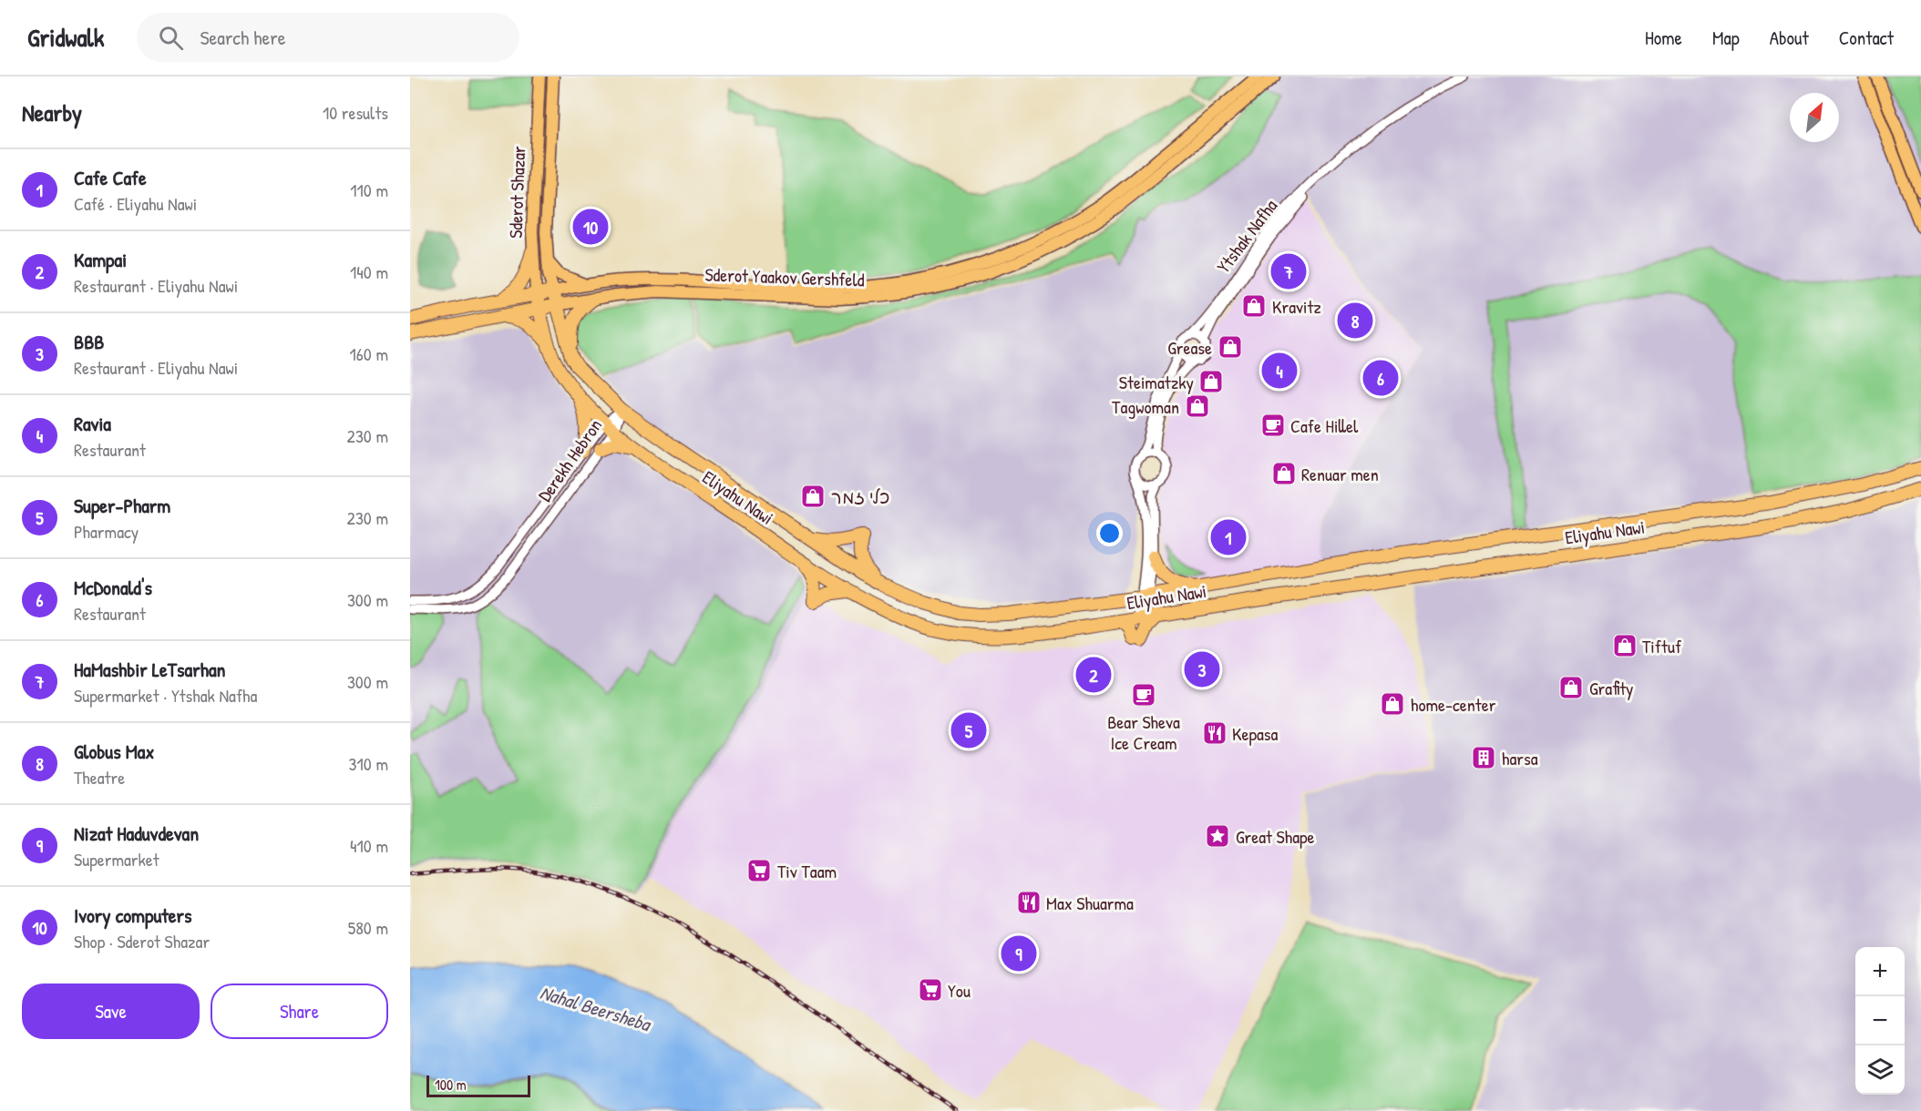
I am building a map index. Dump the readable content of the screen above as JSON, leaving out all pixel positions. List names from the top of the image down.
{
  "streets": {
    "highway": ["Sderot Shazar", "Eliyahu Nawi"],
    "main road": ["Sderot Yaakov Gershfeld"],
    "street": ["Ytshak Nafha", "Derekh Hebron"]
  },
  "crossings": [
    ["Sderot Shazar", "Sderot Yaakov Gershfeld"],
    ["Sderot Shazar", "Eliyahu Nawi"],
    ["Sderot Yaakov Gershfeld", "Eliyahu Nawi"],
    ["Derekh Hebron", "Eliyahu Nawi"]
  ],
  "water": ["Nahal Beersheba"],
  "places": {
    "shop": [
      "Kravitz",
      "Grease",
      "Steimatzky",
      "Tagwoman",
      "Renuar men",
      "כלי זמר",
      "Tiftuf",
      "Grafity",
      "home-center"
    ],
    "cafe": ["Cafe Hillel", "Bear Sheva Ice Cream"],
    "restaurant": ["Kepasa", "Max Shuarma"],
    "building": ["harsa"],
    "place": ["Great Shape"],
    "supermarket": ["Tiv Taam", "You"]
  },
  "scale_bar": "100 m",
  "north": "top right",
  "page": {
    "header": "Gridwalk",
    "search": "Search here",
    "nav": [
      "Home",
      "Map",
      "About",
      "Contact"
    ],
    "heading": ["Nearby", "10 results"],
    "list": [
      {
        "mark": "1",
        "name": "Cafe Cafe",
        "note": "Café · Eliyahu Nawi",
        "value": "110 m"
      },
      {
        "mark": "2",
        "name": "Kampai",
        "note": "Restaurant · Eliyahu Nawi",
        "value": "140 m"
      },
      {
        "mark": "3",
        "name": "BBB",
        "note": "Restaurant · Eliyahu Nawi",
        "value": "160 m"
      },
      {
        "mark": "4",
        "name": "Ravia",
        "note": "Restaurant",
        "value": "230 m"
      },
      {
        "mark": "5",
        "name": "Super-Pharm",
        "note": "Pharmacy",
        "value": "230 m"
      },
      {
        "mark": "6",
        "name": "McDonald's",
        "note": "Restaurant",
        "value": "300 m"
      },
      {
        "mark": "7",
        "name": "HaMashbir LeTsarhan",
        "note": "Supermarket · Ytshak Nafha",
        "value": "300 m"
      },
      {
        "mark": "8",
        "name": "Globus Max",
        "note": "Theatre",
        "value": "310 m"
      },
      {
        "mark": "9",
        "name": "Nizat Haduvdevan",
        "note": "Supermarket",
        "value": "410 m"
      },
      {
        "mark": "10",
        "name": "Ivory computers",
        "note": "Shop · Sderot Shazar",
        "value": "580 m"
      }
    ],
    "pins": [
      "10",
      "7",
      "8",
      "4",
      "6",
      "1",
      "3",
      "2",
      "5",
      "9"
    ],
    "map_buttons": ["+", "−"],
    "buttons": ["Save", "Share"],
    "scale": "100 m"
  }
}
